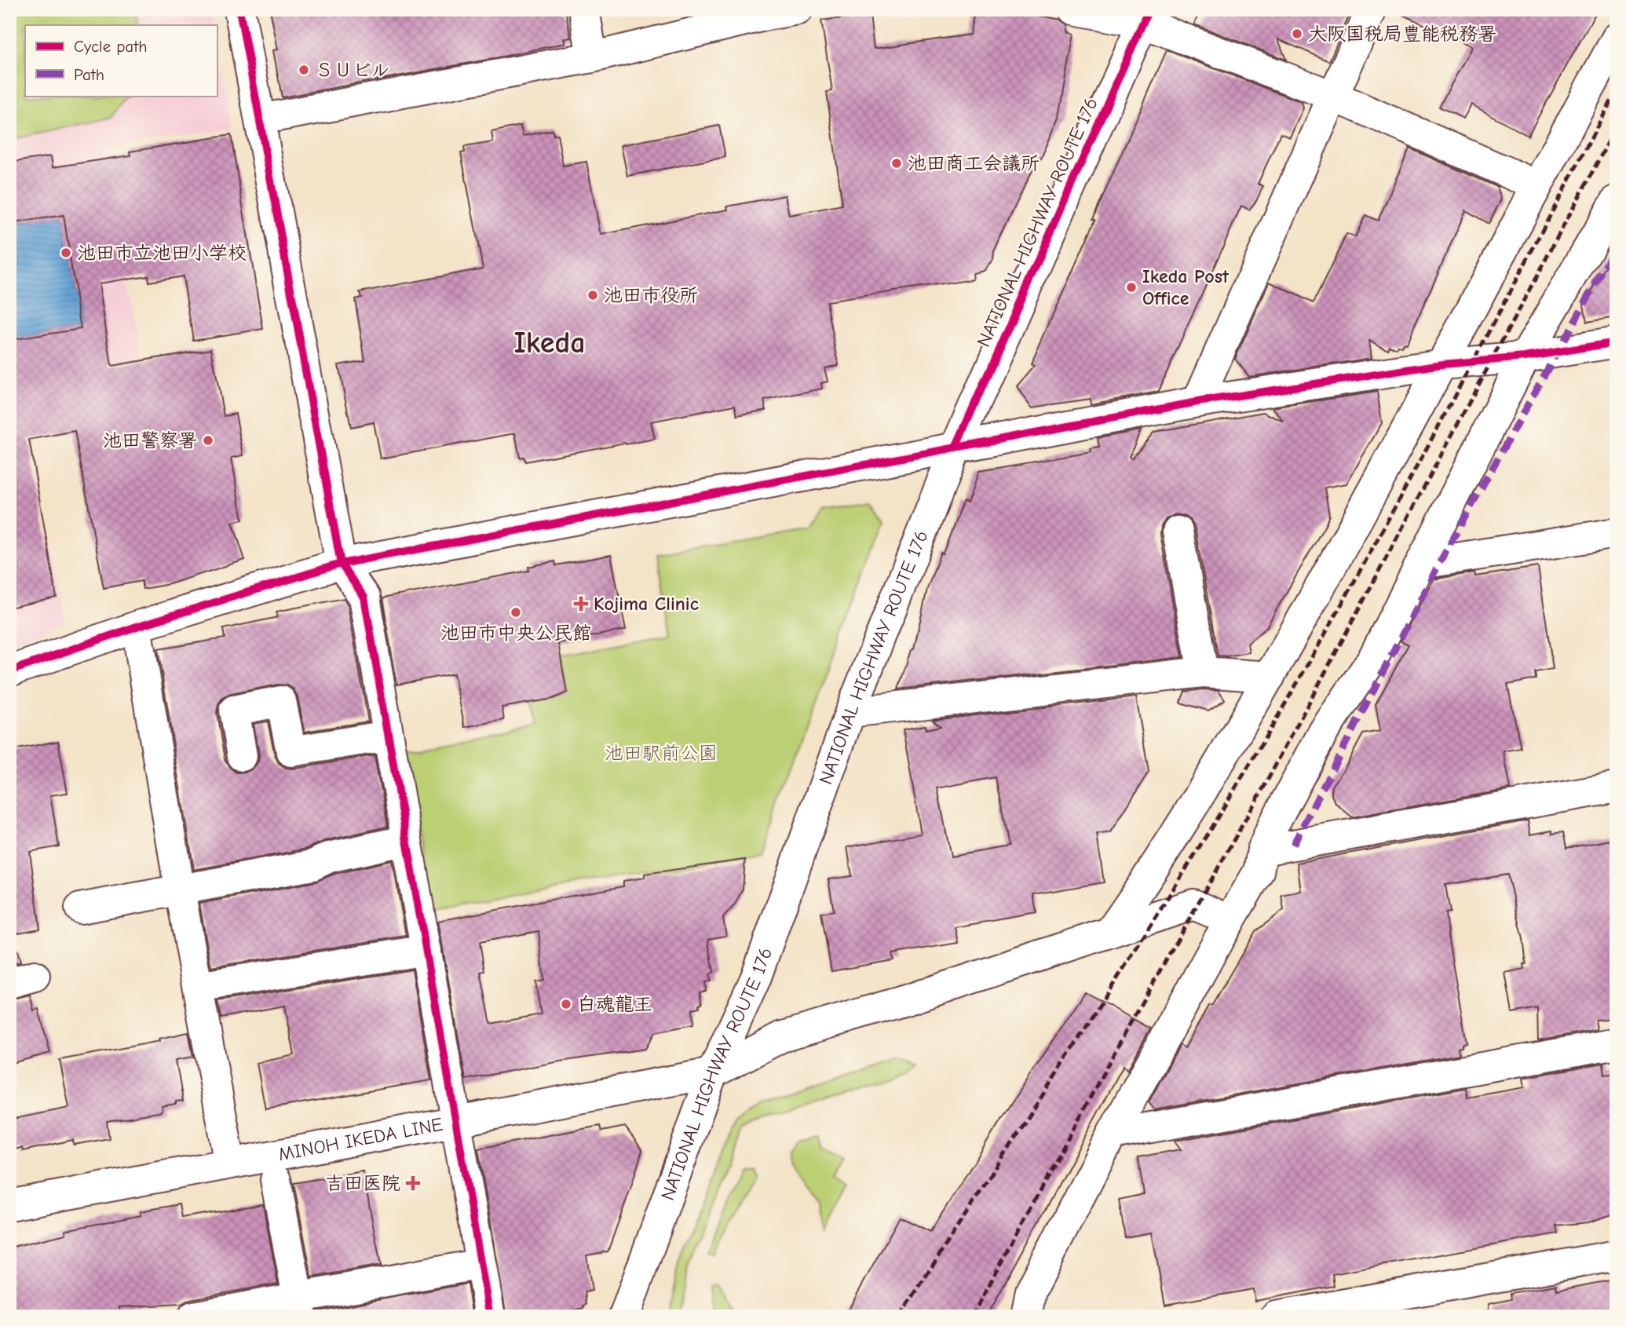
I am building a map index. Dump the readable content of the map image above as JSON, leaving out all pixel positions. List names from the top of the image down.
{
  "streets": {
    "main road": ["NATIONAL HIGHWAY ROUTE 176", "MINOH IKEDA LINE"]
  },
  "crossings": [
    ["NATIONAL HIGHWAY ROUTE 176", "MINOH IKEDA LINE"]
  ],
  "districts": ["Ikeda"],
  "parks": ["池田駅前公園"],
  "places": {
    "other": [
      "大阪国税局豊能税務署",
      "ＳＵビル",
      "池田商工会議所",
      "池田市立池田小学校",
      "Ikeda Post Office",
      "池田市役所",
      "池田警察署",
      "池田市中央公民館",
      "白魂龍王"
    ],
    "health": ["Kojima Clinic", "吉田医院"]
  },
  "legend": ["Cycle path", "Path"]
}
